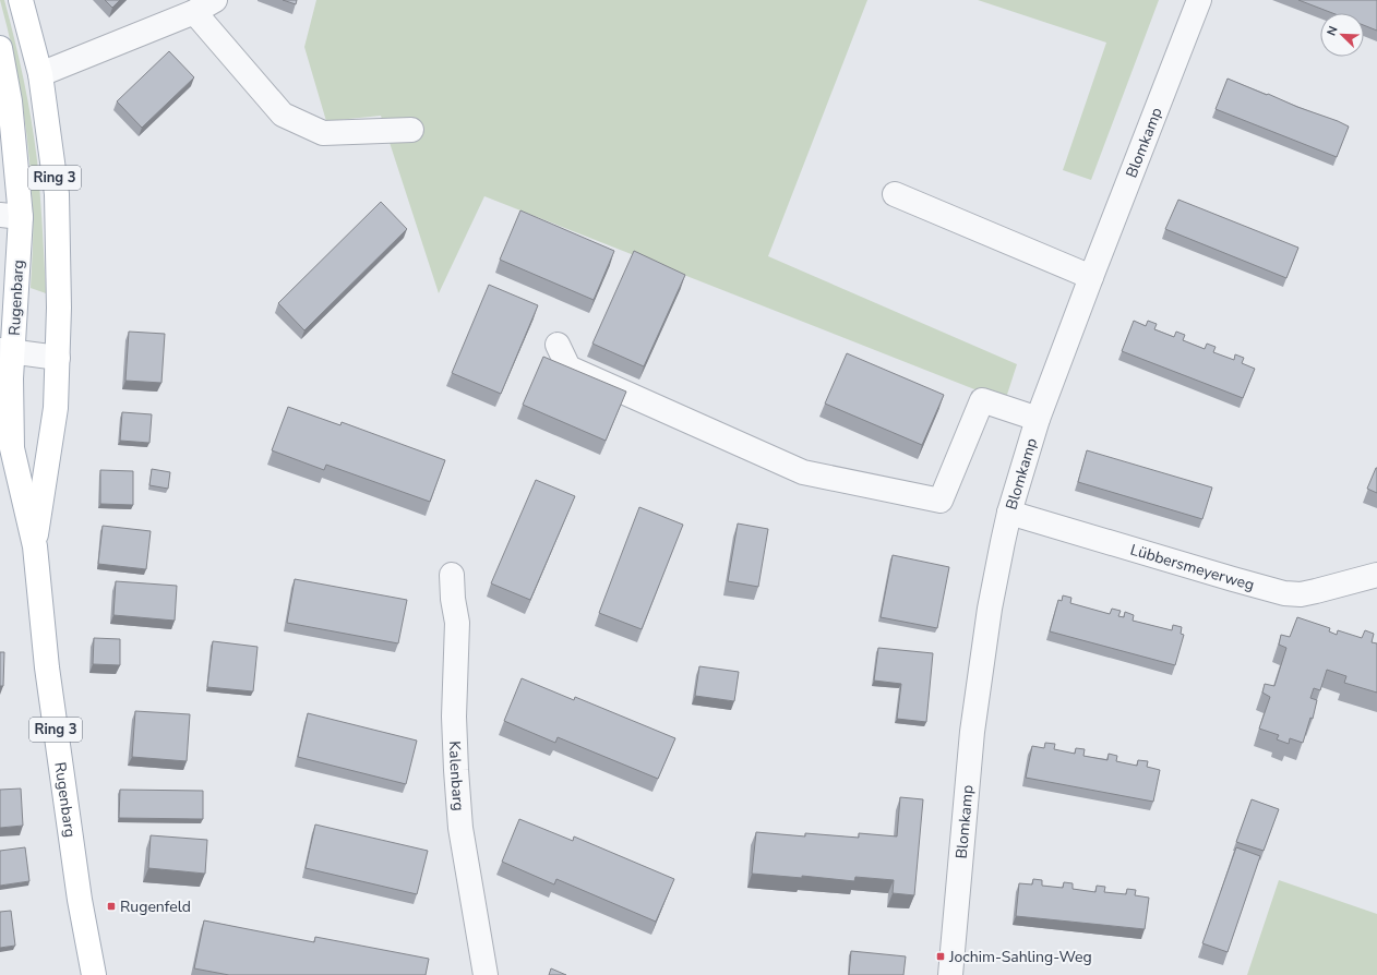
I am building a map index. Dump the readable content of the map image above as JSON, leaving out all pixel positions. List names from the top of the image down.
{
  "streets": {
    "main road": ["Ring 3", "Rugenbarg"],
    "street": ["Blomkamp", "Lübbersmeyerweg", "Kalenbarg"]
  },
  "crossings": [
    ["Blomkamp", "Lübbersmeyerweg"]
  ],
  "places": {
    "transit": ["Rugenfeld", "Jochim-Sahling-Weg"]
  },
  "north": "top left"
}
